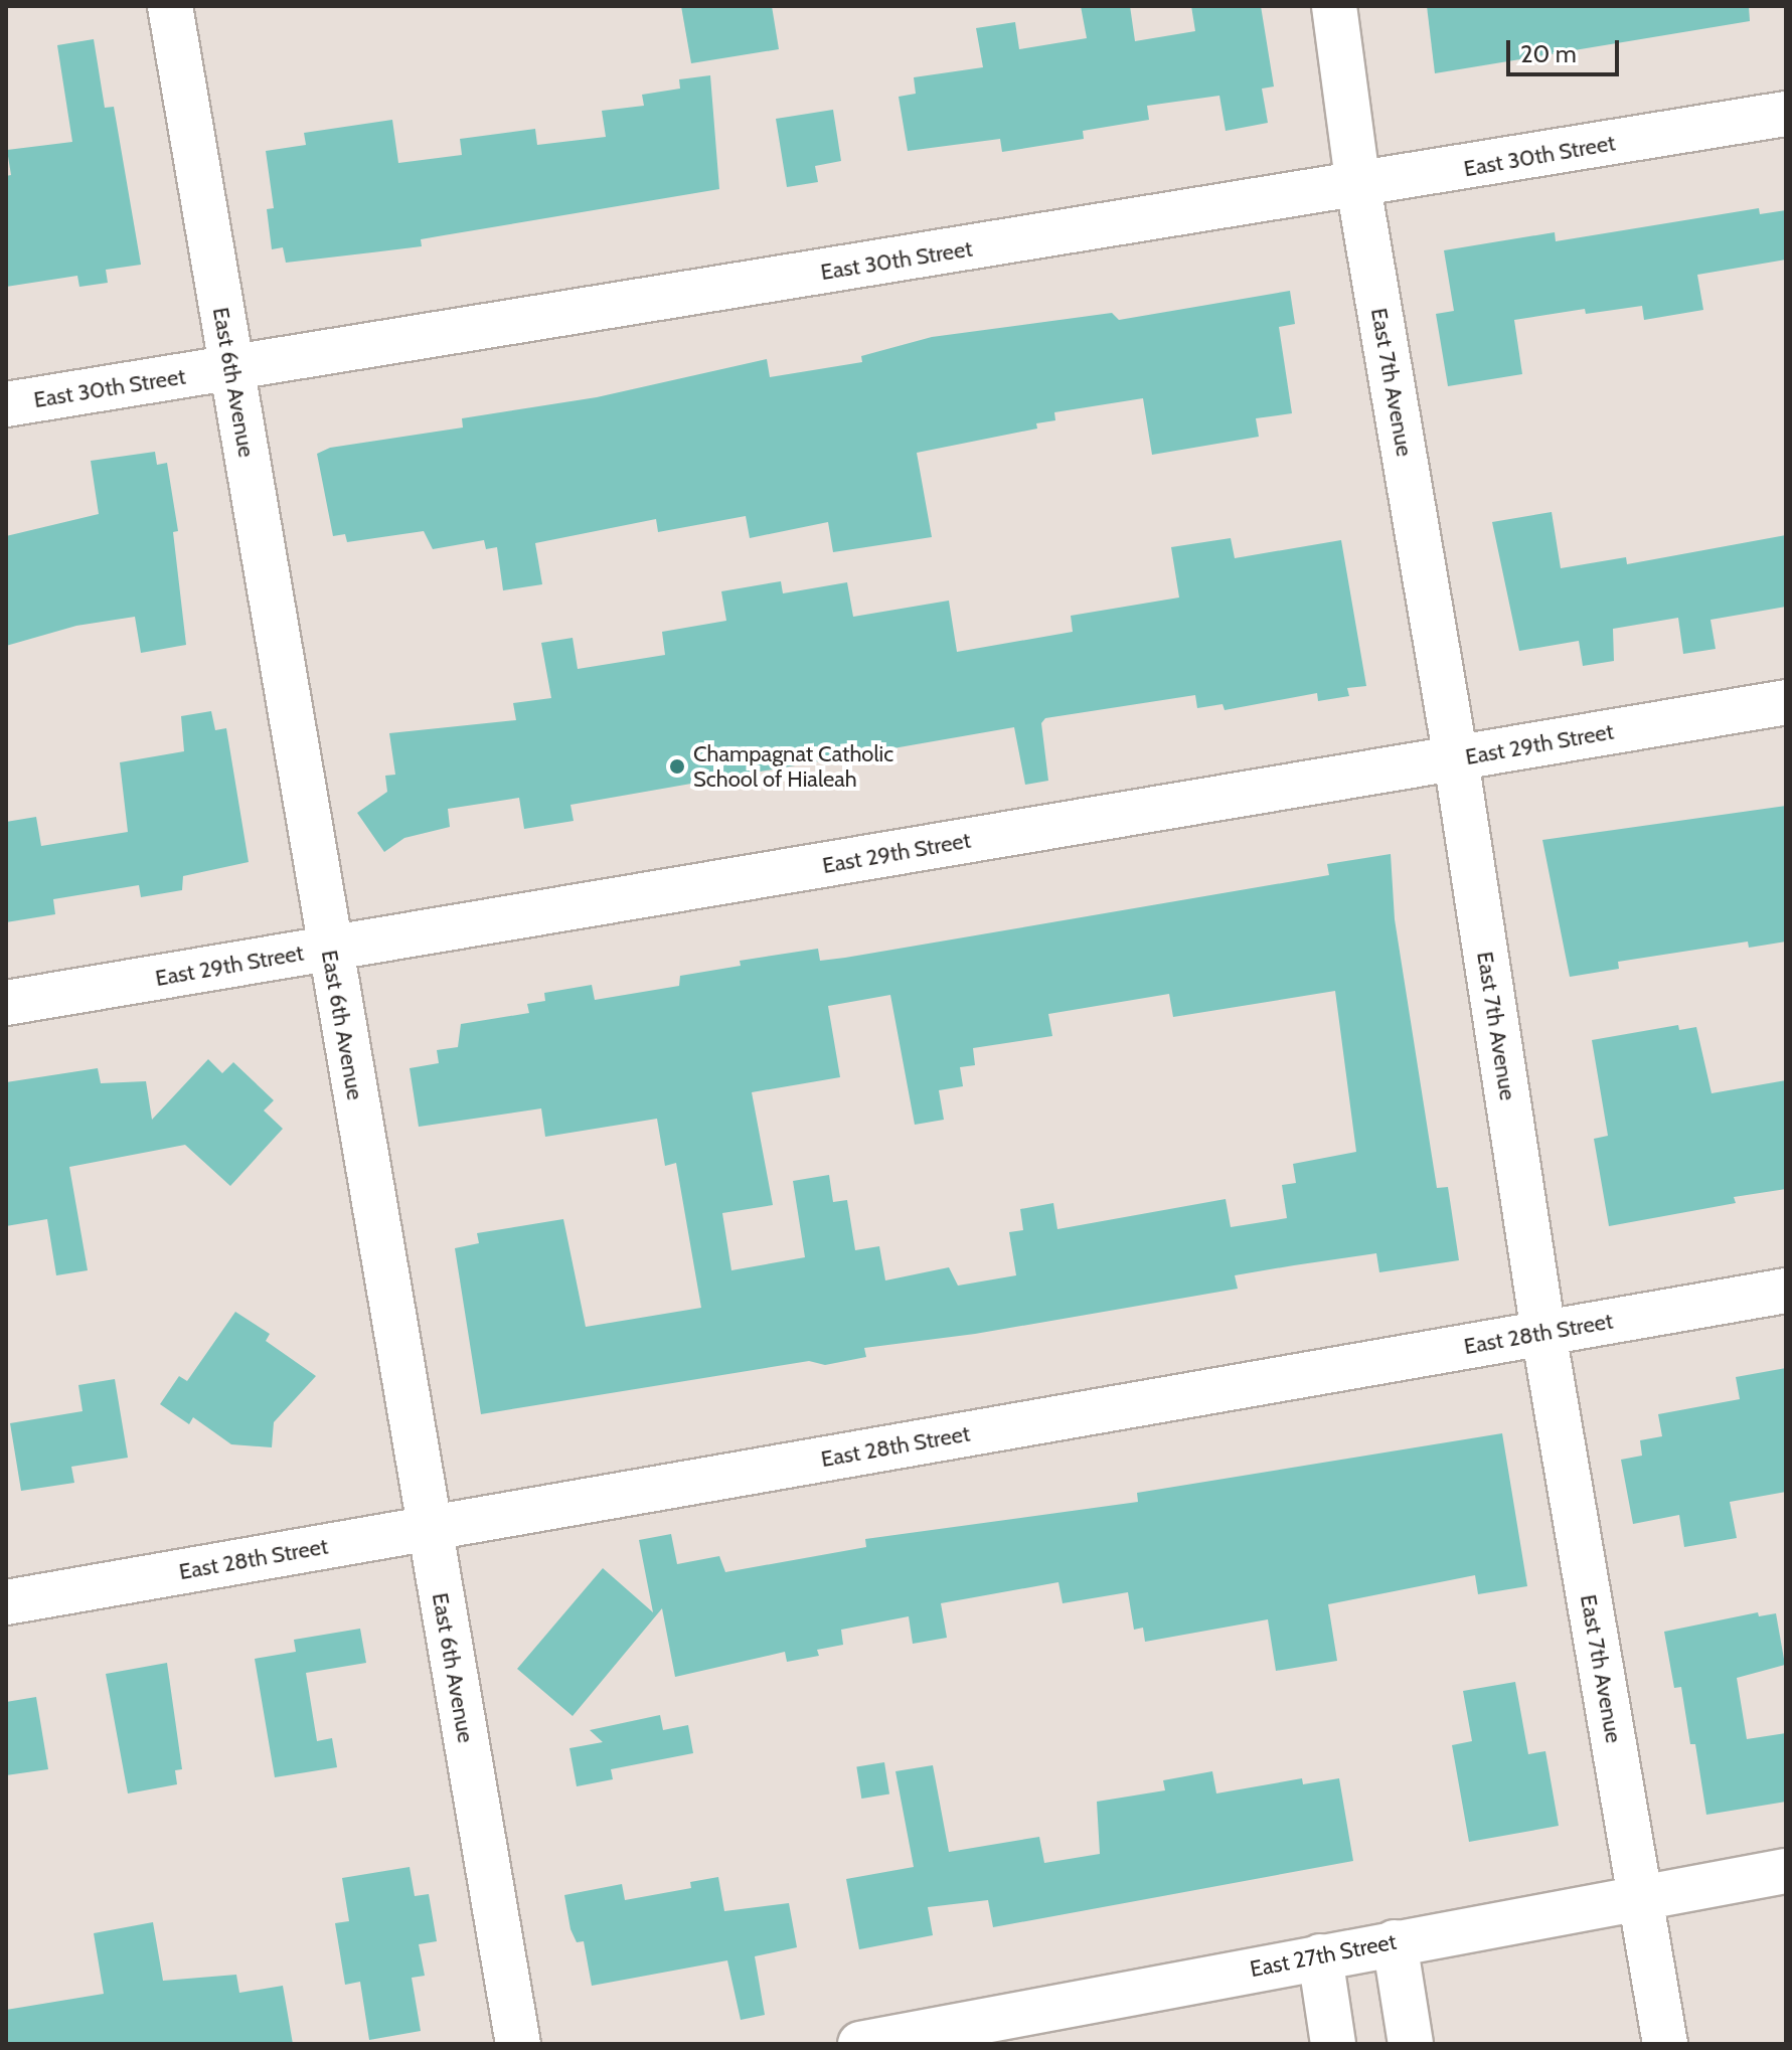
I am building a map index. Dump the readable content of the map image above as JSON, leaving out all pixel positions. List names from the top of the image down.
{
  "streets": {
    "street": [
      "East 30th Street",
      "East 6th Avenue",
      "East 7th Avenue",
      "East 29th Street",
      "East 28th Street",
      "East 27th Street"
    ]
  },
  "crossings": [
    ["East 30th Street", "East 6th Avenue"],
    ["East 30th Street", "East 7th Avenue"],
    ["East 6th Avenue", "East 29th Street"],
    ["East 6th Avenue", "East 28th Street"],
    ["East 7th Avenue", "East 29th Street"],
    ["East 7th Avenue", "East 28th Street"],
    ["East 7th Avenue", "East 27th Street"]
  ],
  "places": ["Champagnat Catholic School of Hialeah"],
  "scale_bar": "20 m"
}
